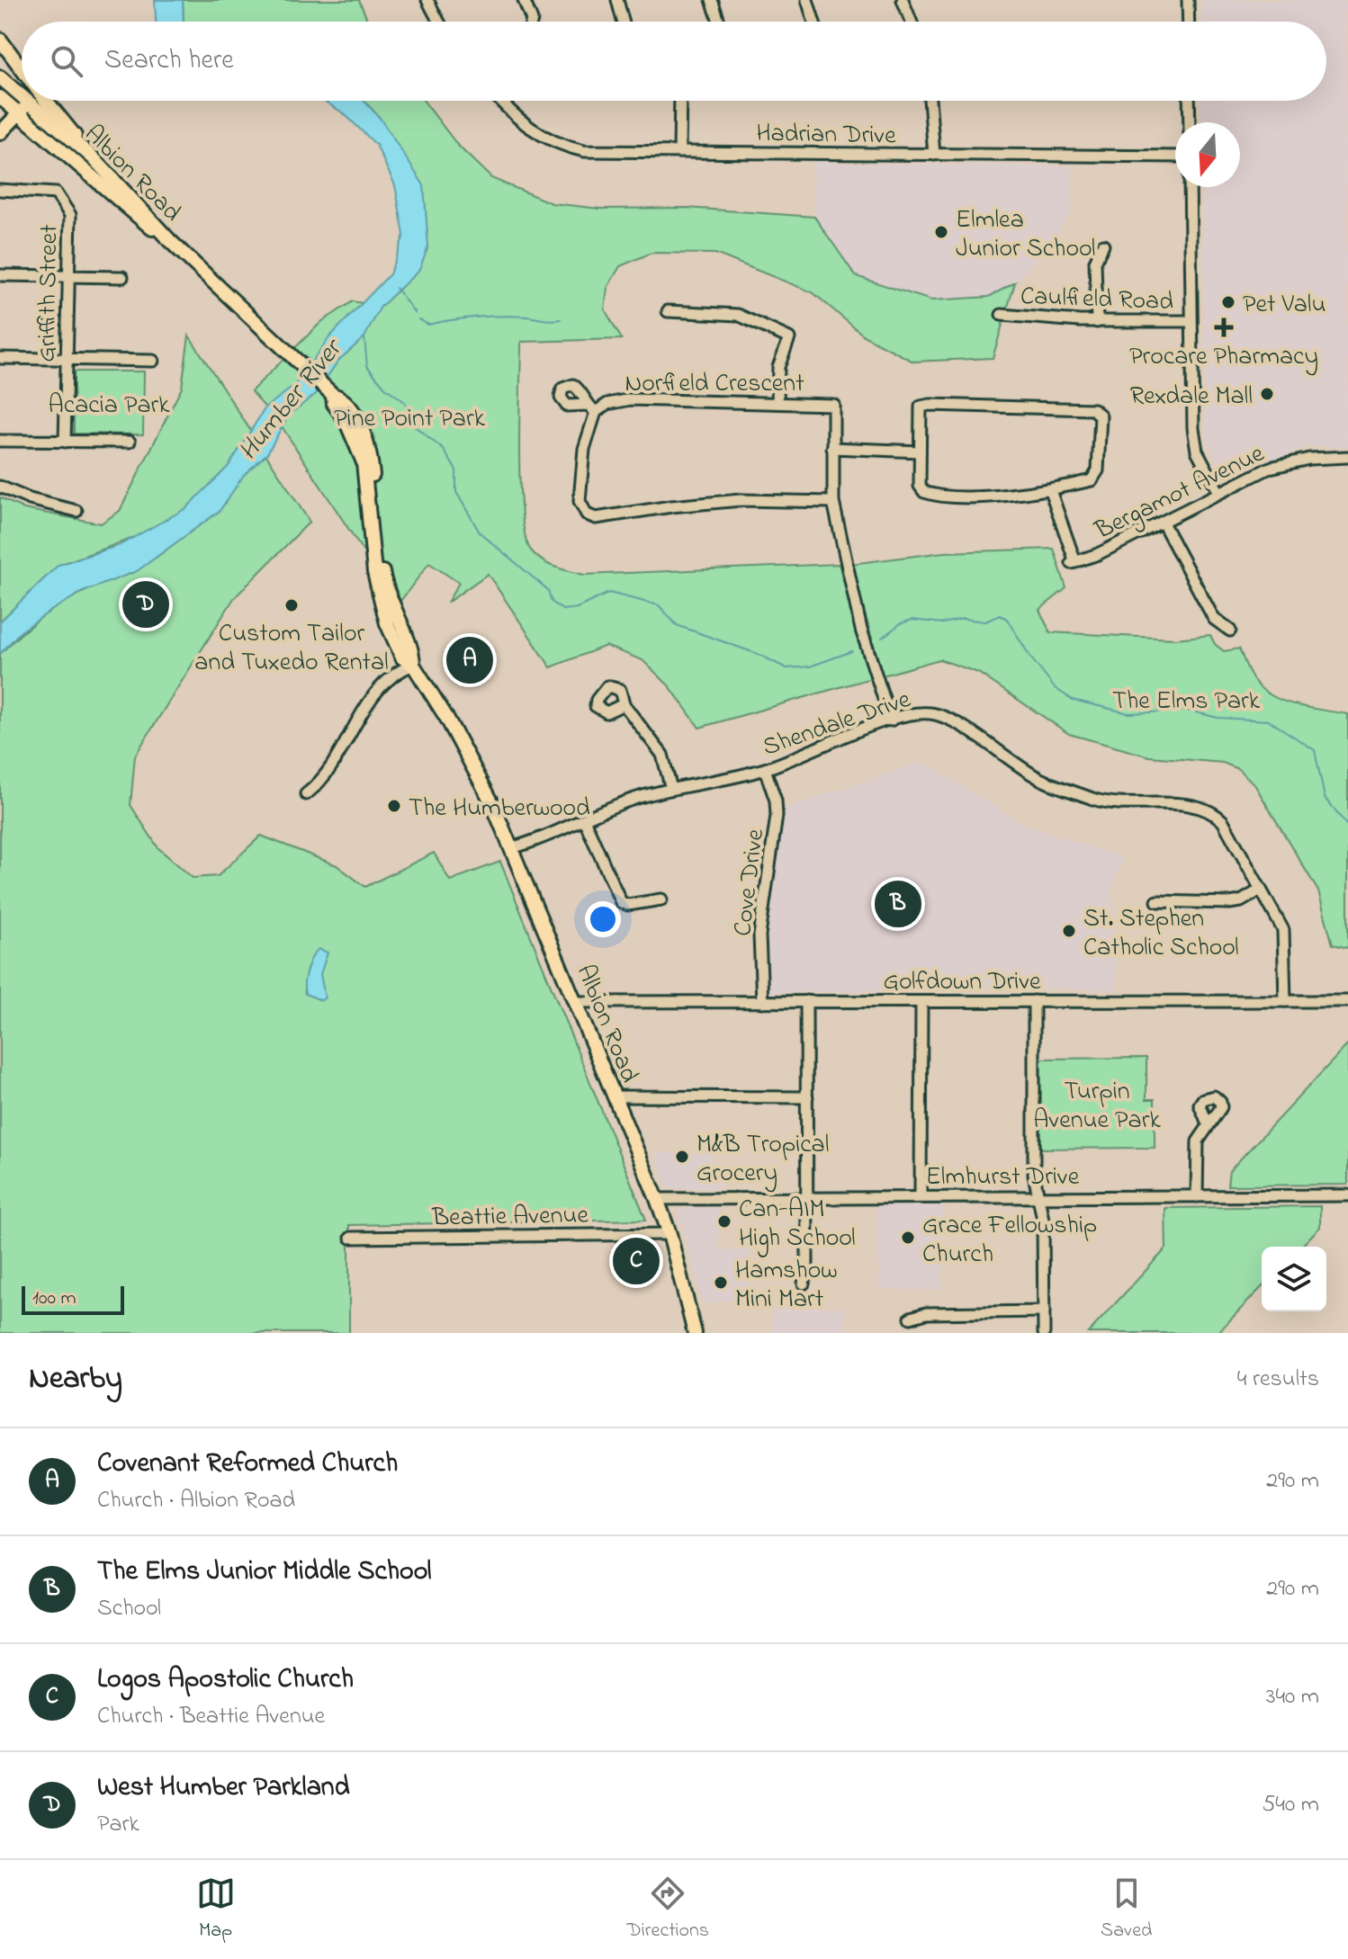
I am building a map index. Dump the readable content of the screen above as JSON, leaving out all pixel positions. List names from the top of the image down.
{
  "streets": {
    "main road": ["Albion Road"],
    "street": [
      "Hadrian Drive",
      "Griffith Street",
      "Caulfield Road",
      "Norfield Crescent",
      "Bergamot Avenue",
      "Shendale Drive",
      "Cove Drive",
      "Golfdown Drive",
      "Elmhurst Drive",
      "Beattie Avenue"
    ]
  },
  "crossings": [
    ["Albion Road", "Shendale Drive"],
    ["Albion Road", "Golfdown Drive"],
    ["Albion Road", "Elmhurst Drive"],
    ["Albion Road", "Beattie Avenue"],
    ["Norfield Crescent", "Shendale Drive"],
    ["Shendale Drive", "Cove Drive"],
    ["Shendale Drive", "Golfdown Drive"],
    ["Cove Drive", "Golfdown Drive"]
  ],
  "water": ["Humber River"],
  "parks": [
    "Acacia Park",
    "Pine Point Park",
    "The Elms Park",
    "Turpin Avenue Park"
  ],
  "places": {
    "other": [
      "Elmlea Junior School",
      "Pet Valu",
      "Rexdale Mall",
      "Custom Tailor and Tuxedo Rental",
      "The Humberwood",
      "St. Stephen Catholic School",
      "M&B Tropical Grocery",
      "Can-AIM High School",
      "Grace Fellowship Church",
      "Hamshow Mini Mart"
    ],
    "health": ["Procare Pharmacy"]
  },
  "scale_bar": "100 m",
  "north": "bottom",
  "page": {
    "search": "Search here",
    "pins": [
      "D",
      "A",
      "B",
      "C"
    ],
    "scale": "100 m",
    "heading": ["Nearby", "4 results"],
    "list": [
      {
        "mark": "A",
        "name": "Covenant Reformed Church",
        "note": "Church · Albion Road",
        "value": "290 m"
      },
      {
        "mark": "B",
        "name": "The Elms Junior Middle School",
        "note": "School",
        "value": "290 m"
      },
      {
        "mark": "C",
        "name": "Logos Apostolic Church",
        "note": "Church · Beattie Avenue",
        "value": "340 m"
      },
      {
        "mark": "D",
        "name": "West Humber Parkland",
        "note": "Park",
        "value": "540 m"
      }
    ],
    "nav": ["Map", "Directions", "Saved"]
  }
}
